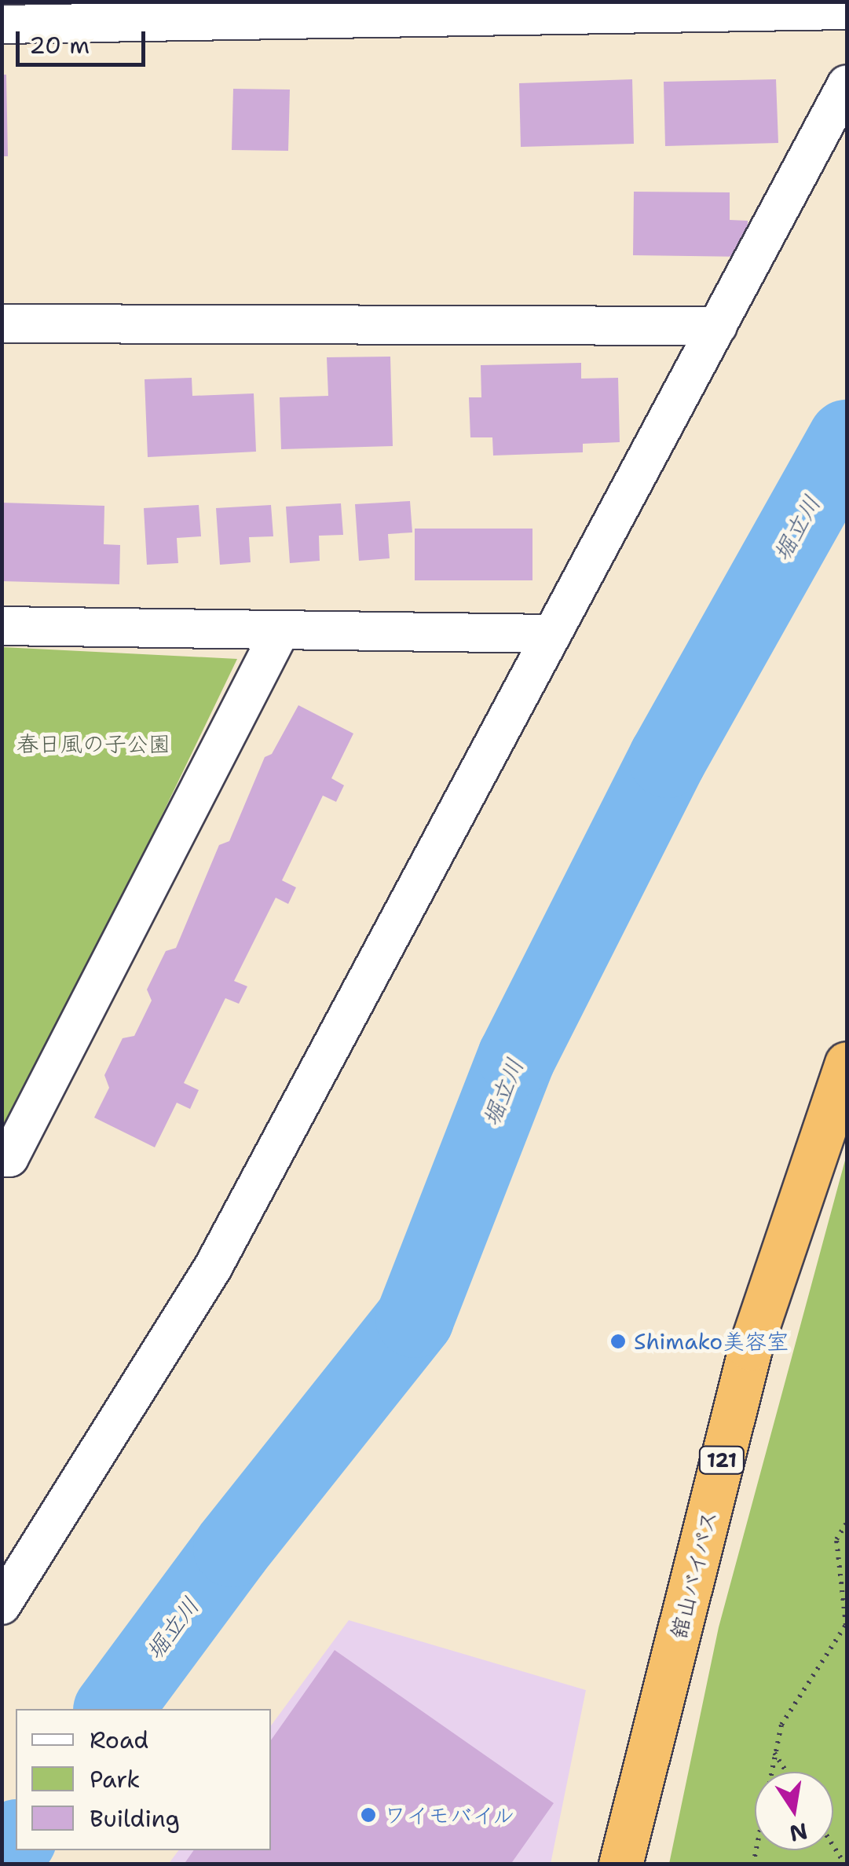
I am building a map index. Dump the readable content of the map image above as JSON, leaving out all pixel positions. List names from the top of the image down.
{
  "streets": {
    "highway": ["121", "舘山バイパス"]
  },
  "water": ["堀立川"],
  "parks": ["春日風の子公園"],
  "places": ["Shimako美容室", "ワイモバイル"],
  "legend": ["Road", "Park", "Building"],
  "scale_bar": "20 m",
  "north": "bottom"
}
